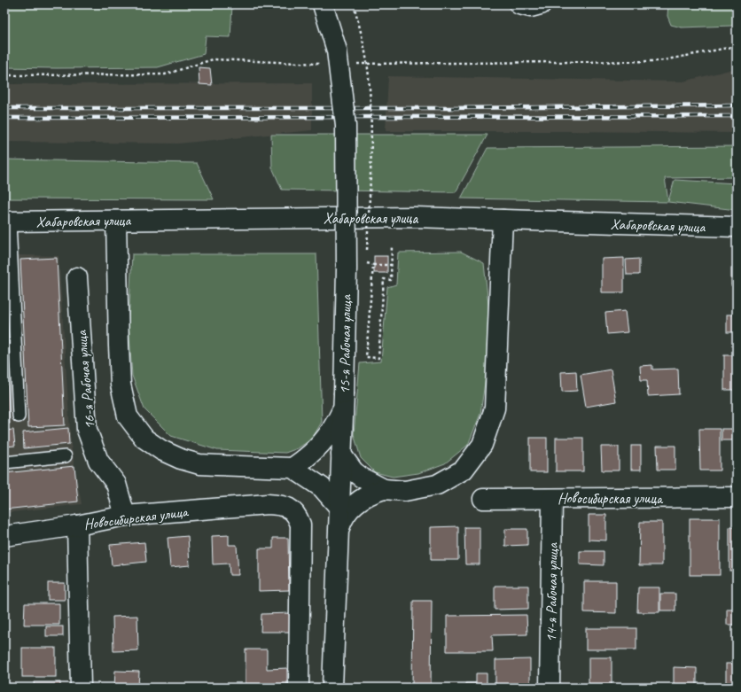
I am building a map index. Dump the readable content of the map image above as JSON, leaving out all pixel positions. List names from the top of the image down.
{
  "streets": {
    "main road": [
      "Хабаровская улица",
      "15-я Рабочая улица",
      "16-я Рабочая улица",
      "Новосибирская улица",
      "14-я Рабочая улица"
    ]
  },
  "crossings": [
    ["16-я Рабочая улица", "Новосибирская улица"],
    ["Новосибирская улица", "14-я Рабочая улица"]
  ]
}
